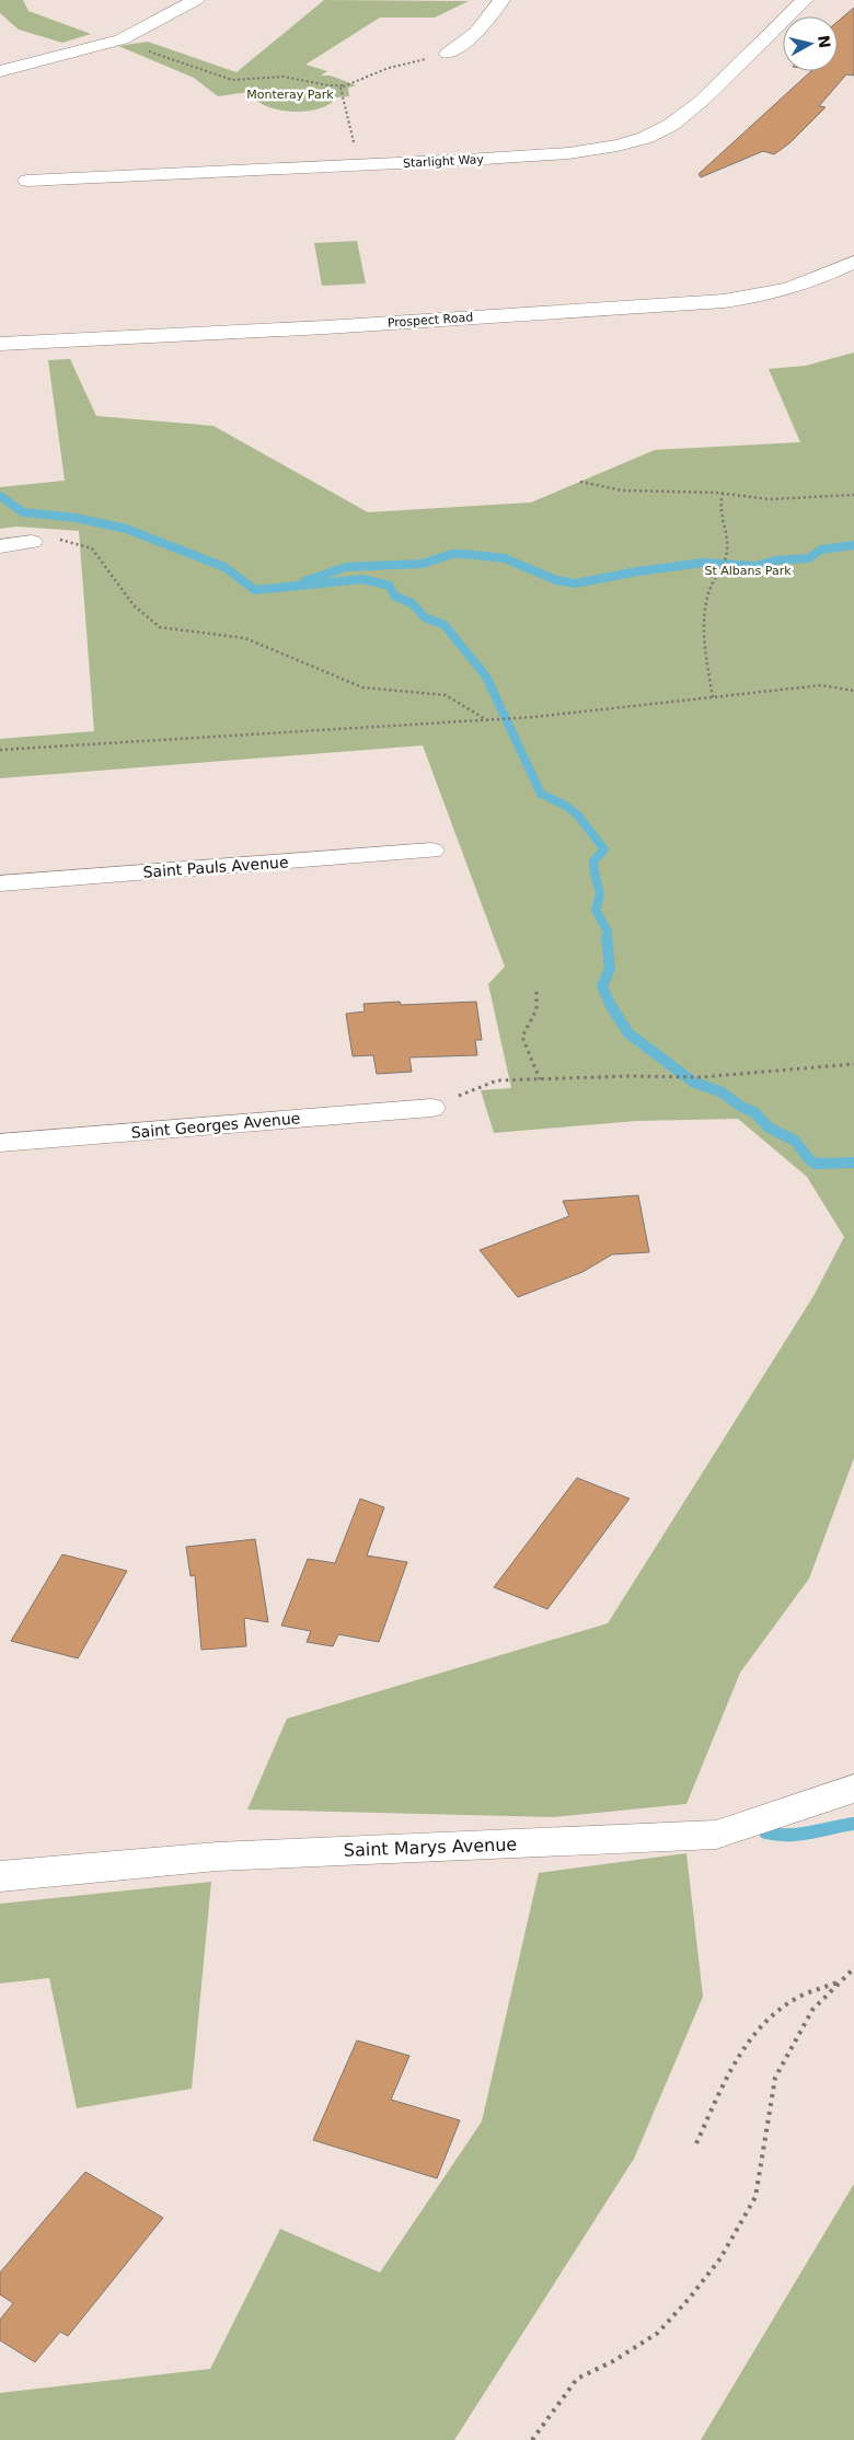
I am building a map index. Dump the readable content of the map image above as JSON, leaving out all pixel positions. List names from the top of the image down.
{
  "streets": {
    "street": [
      "Starlight Way",
      "Prospect Road",
      "Saint Pauls Avenue",
      "Saint Georges Avenue",
      "Saint Marys Avenue"
    ]
  },
  "parks": ["Monteray Park", "St Albans Park"],
  "north": "right"
}
